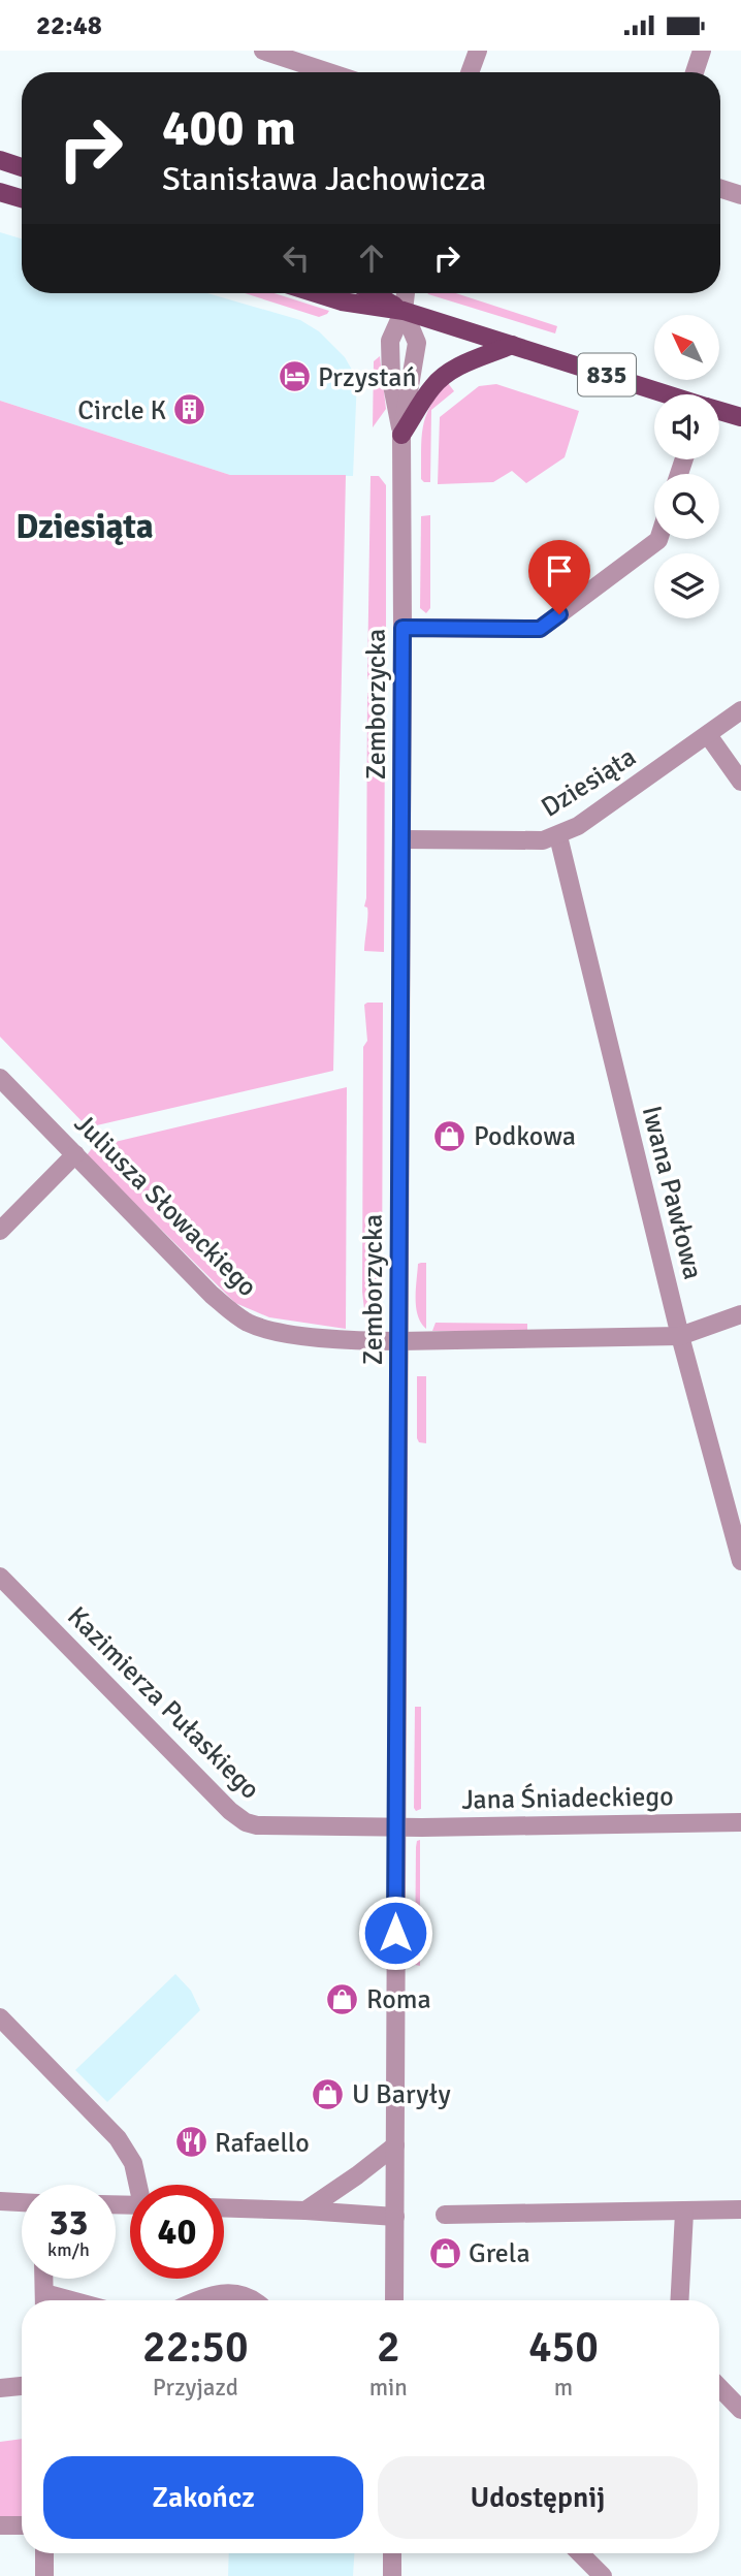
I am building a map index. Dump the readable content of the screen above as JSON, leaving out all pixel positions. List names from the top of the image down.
{
  "streets": {
    "main road": ["835"],
    "street": [
      "Zemborzycka",
      "Dziesiąta",
      "Iwana Pawłowa",
      "Juliusza Słowackiego",
      "Kazimierza Pułaskiego",
      "Jana Śniadeckiego"
    ]
  },
  "crossings": [
    ["835", "Zemborzycka"],
    ["Zemborzycka", "Dziesiąta"],
    ["Zemborzycka", "Juliusza Słowackiego"],
    ["Zemborzycka", "Kazimierza Pułaskiego"],
    ["Zemborzycka", "Jana Śniadeckiego"],
    ["Dziesiąta", "Iwana Pawłowa"],
    ["Iwana Pawłowa", "Juliusza Słowackiego"],
    ["Kazimierza Pułaskiego", "Jana Śniadeckiego"]
  ],
  "districts": ["Dziesiąta"],
  "places": {
    "hotel": ["Przystań"],
    "building": ["Circle K"],
    "shop": [
      "Podkowa",
      "Roma",
      "U Baryły",
      "Grela"
    ],
    "restaurant": ["Rafaello"]
  },
  "north": "top left",
  "page": {
    "status": "22:48",
    "turn": ["400 m", "Stanisława Jachowicza"],
    "speed": "33 km/h",
    "limit": "40",
    "eta": [
      "22:50",
      "Przyjazd",
      "2",
      "min",
      "450",
      "m"
    ],
    "buttons": ["Zakończ", "Udostępnij"]
  }
}
